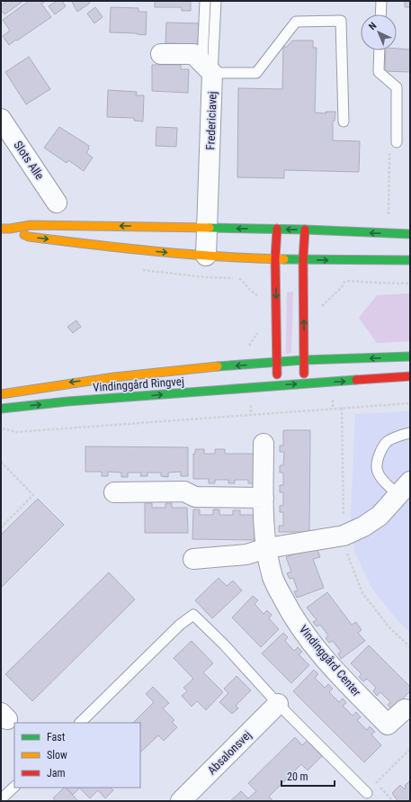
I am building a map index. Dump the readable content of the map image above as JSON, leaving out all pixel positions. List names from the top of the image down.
{
  "streets": {
    "street": [
      "Fredericiavej",
      "Slots Alle",
      "Vindinggård Ringvej",
      "Vindinggård Center",
      "Absalonsvej"
    ]
  },
  "legend": ["Fast", "Slow", "Jam"],
  "scale_bar": "20 m",
  "north": "top left"
}
